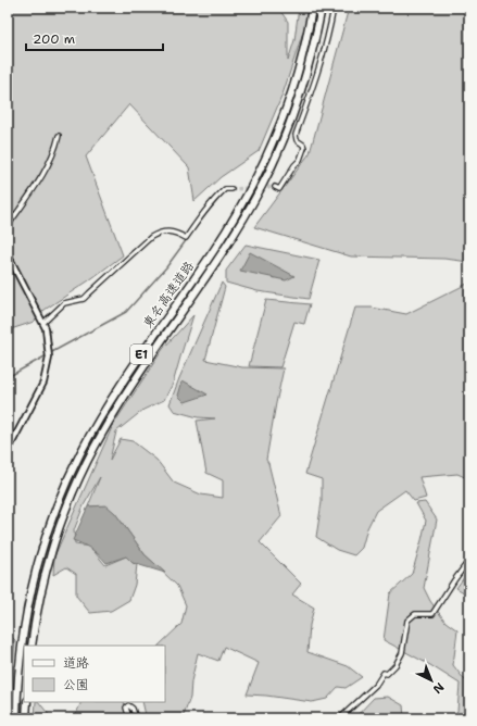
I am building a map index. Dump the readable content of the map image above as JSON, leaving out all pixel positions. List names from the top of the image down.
{
  "streets": {
    "highway": ["東名高速道路", "E1"]
  },
  "legend": ["道路", "公園"],
  "scale_bar": "200 m",
  "north": "bottom right"
}
